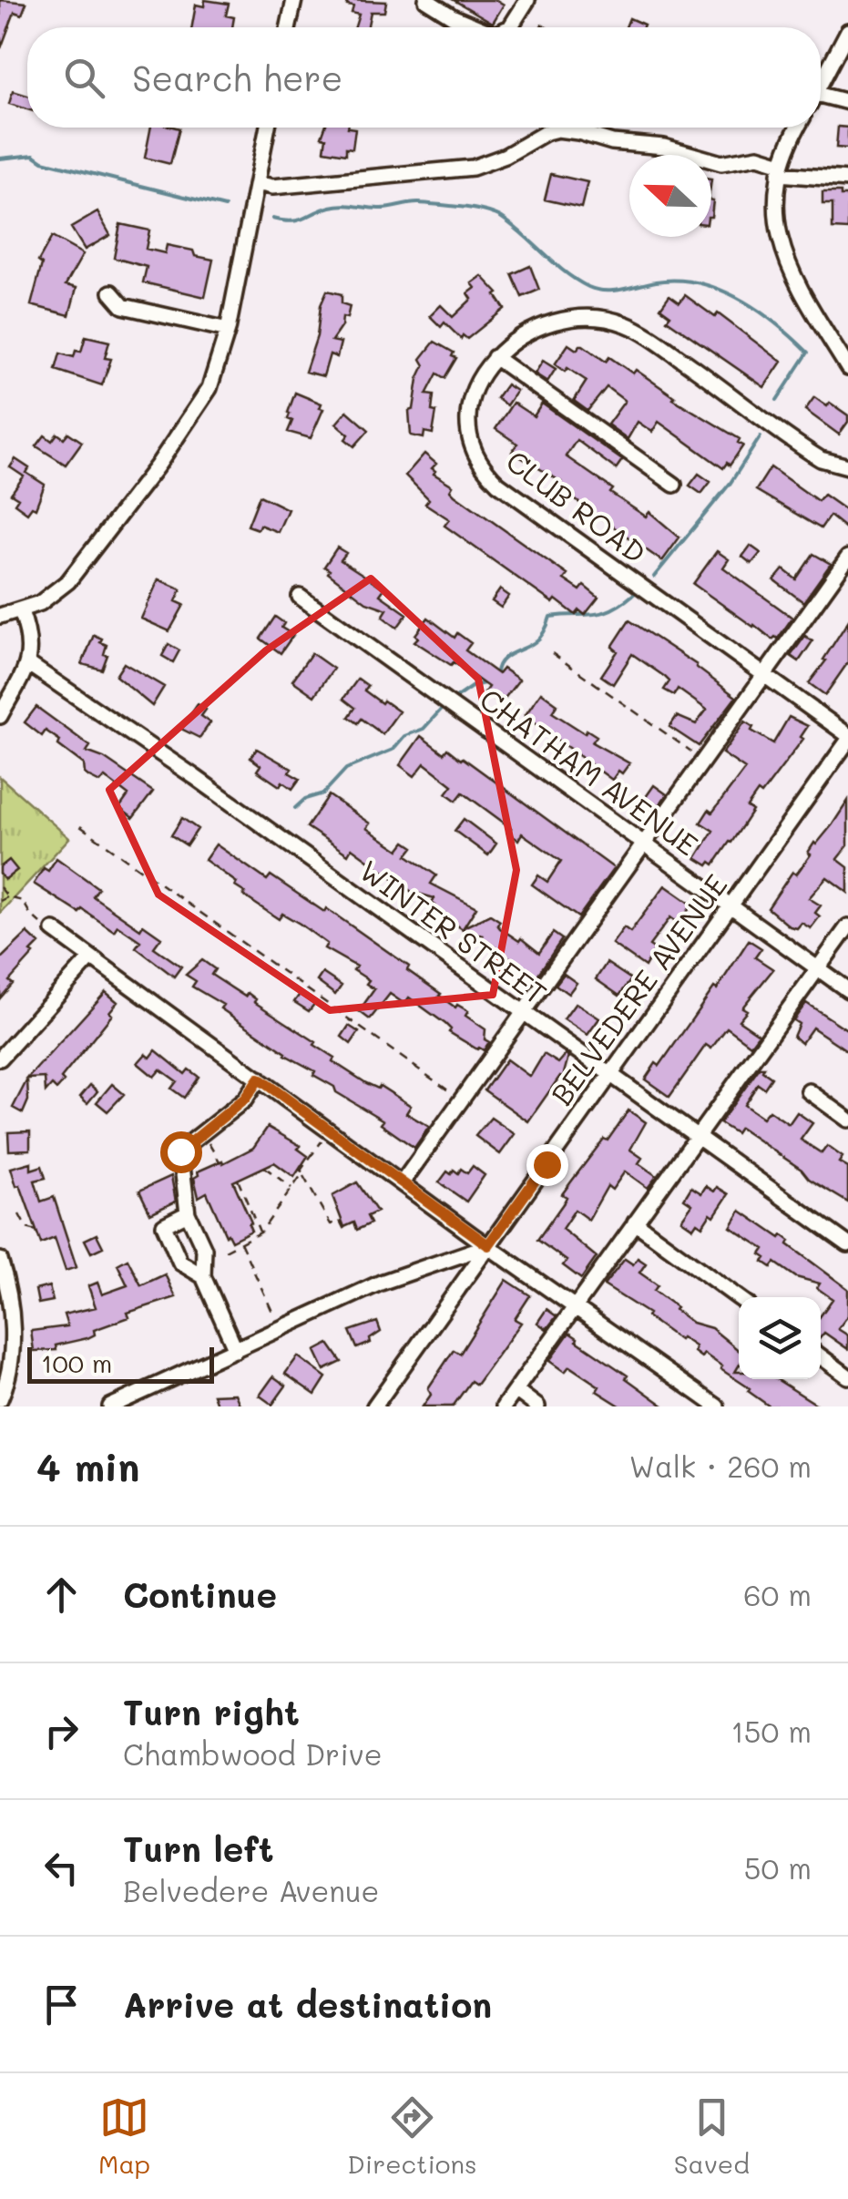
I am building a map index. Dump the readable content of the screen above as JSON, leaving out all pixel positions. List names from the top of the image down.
{
  "streets": {
    "street": [
      "CLUB ROAD",
      "CHATHAM AVENUE",
      "WINTER STREET",
      "BELVEDERE AVENUE"
    ]
  },
  "crossings": [
    ["CLUB ROAD", "BELVEDERE AVENUE"],
    ["CHATHAM AVENUE", "BELVEDERE AVENUE"],
    ["WINTER STREET", "BELVEDERE AVENUE"]
  ],
  "scale_bar": "100 m",
  "north": "left",
  "page": {
    "search": "Search here",
    "scale": "100 m",
    "heading": ["4 min", "Walk · 260 m"],
    "list": [
      ["Continue", "60 m"],
      ["Turn right", "Chambwood Drive", "150 m"],
      ["Turn left", "Belvedere Avenue", "50 m"],
      "Arrive at destination"
    ],
    "nav": ["Map", "Directions", "Saved"]
  }
}
